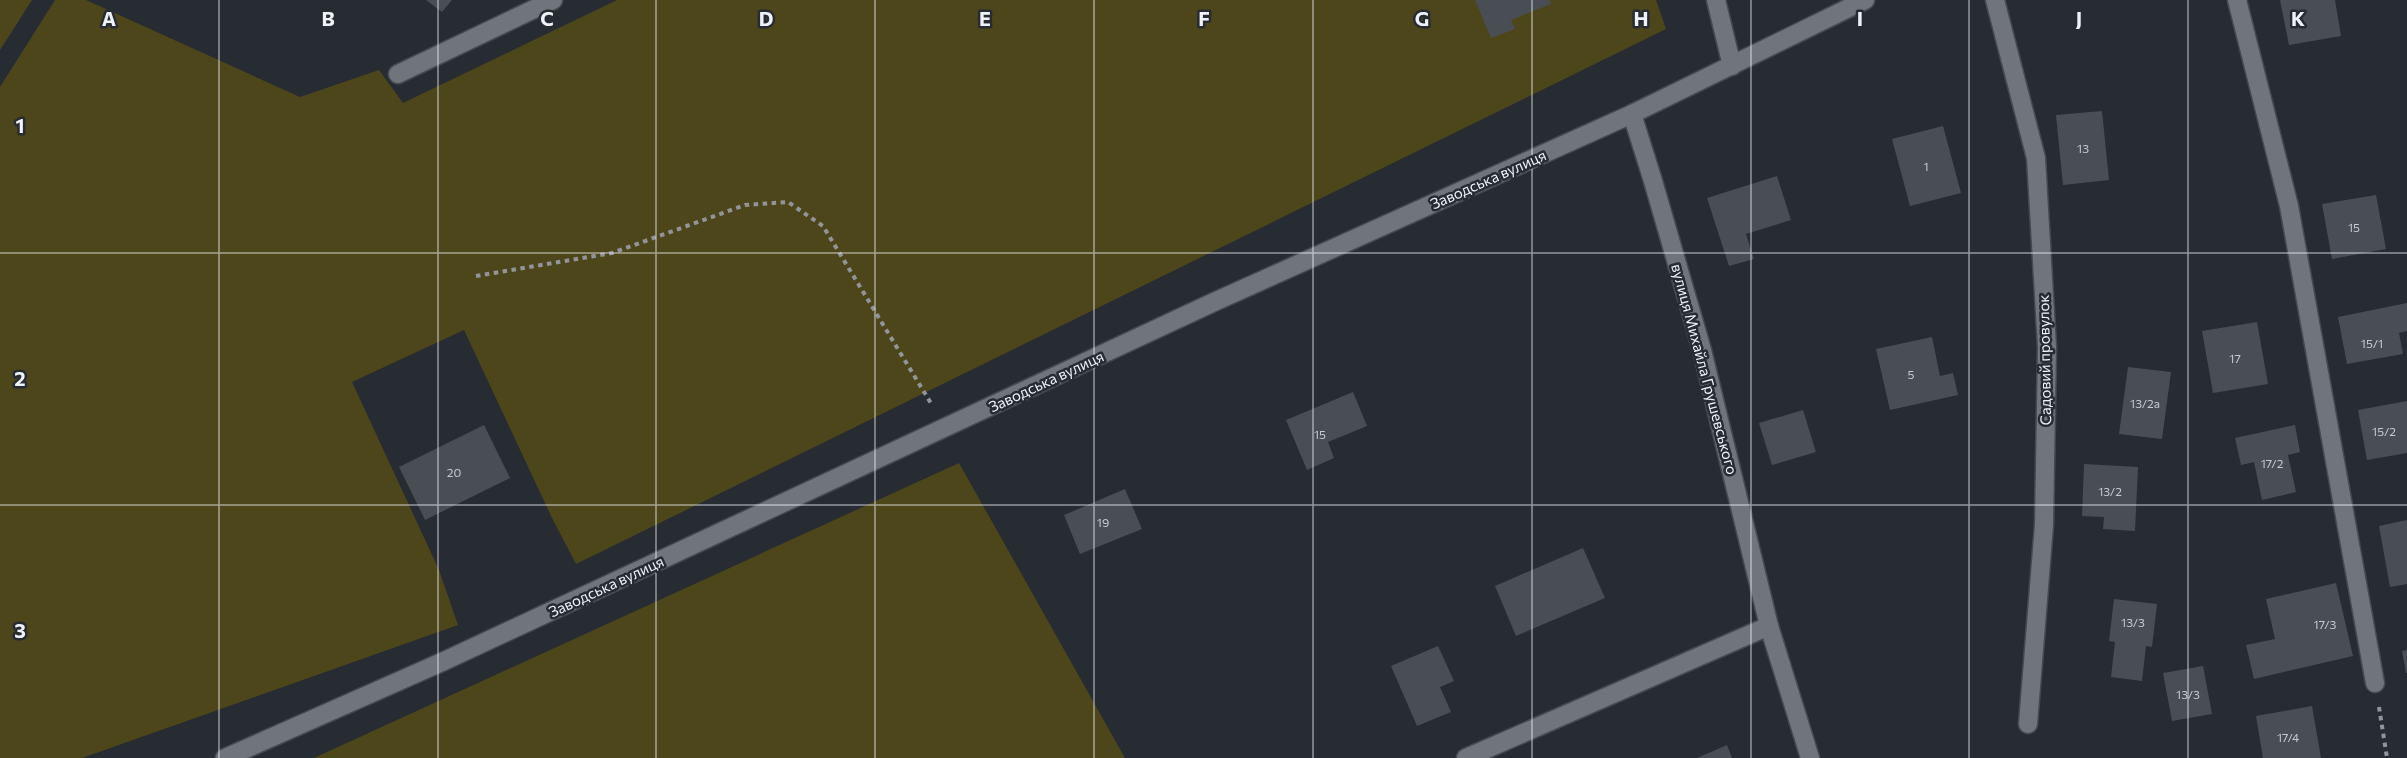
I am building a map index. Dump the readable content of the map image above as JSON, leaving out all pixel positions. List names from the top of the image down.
{
  "streets": {
    "street": ["Заводська вулиця", "Садовий провулок", "вулиця Михайла Грушевського"]
  },
  "crossings": [
    ["Заводська вулиця", "вулиця Михайла Грушевського"]
  ],
  "house_numbers": [
    "13",
    "1",
    "15",
    "15/1",
    "17",
    "5",
    "13/2а",
    "15/2",
    "15",
    "17/2",
    "20",
    "13/2",
    "19",
    "13/3",
    "17/3",
    "13/3",
    "17/4"
  ],
  "grid": {
    "columns": [
      "A",
      "B",
      "C",
      "D",
      "E",
      "F",
      "G",
      "H",
      "I",
      "J",
      "K"
    ],
    "rows": ["1", "2", "3"]
  }
}
